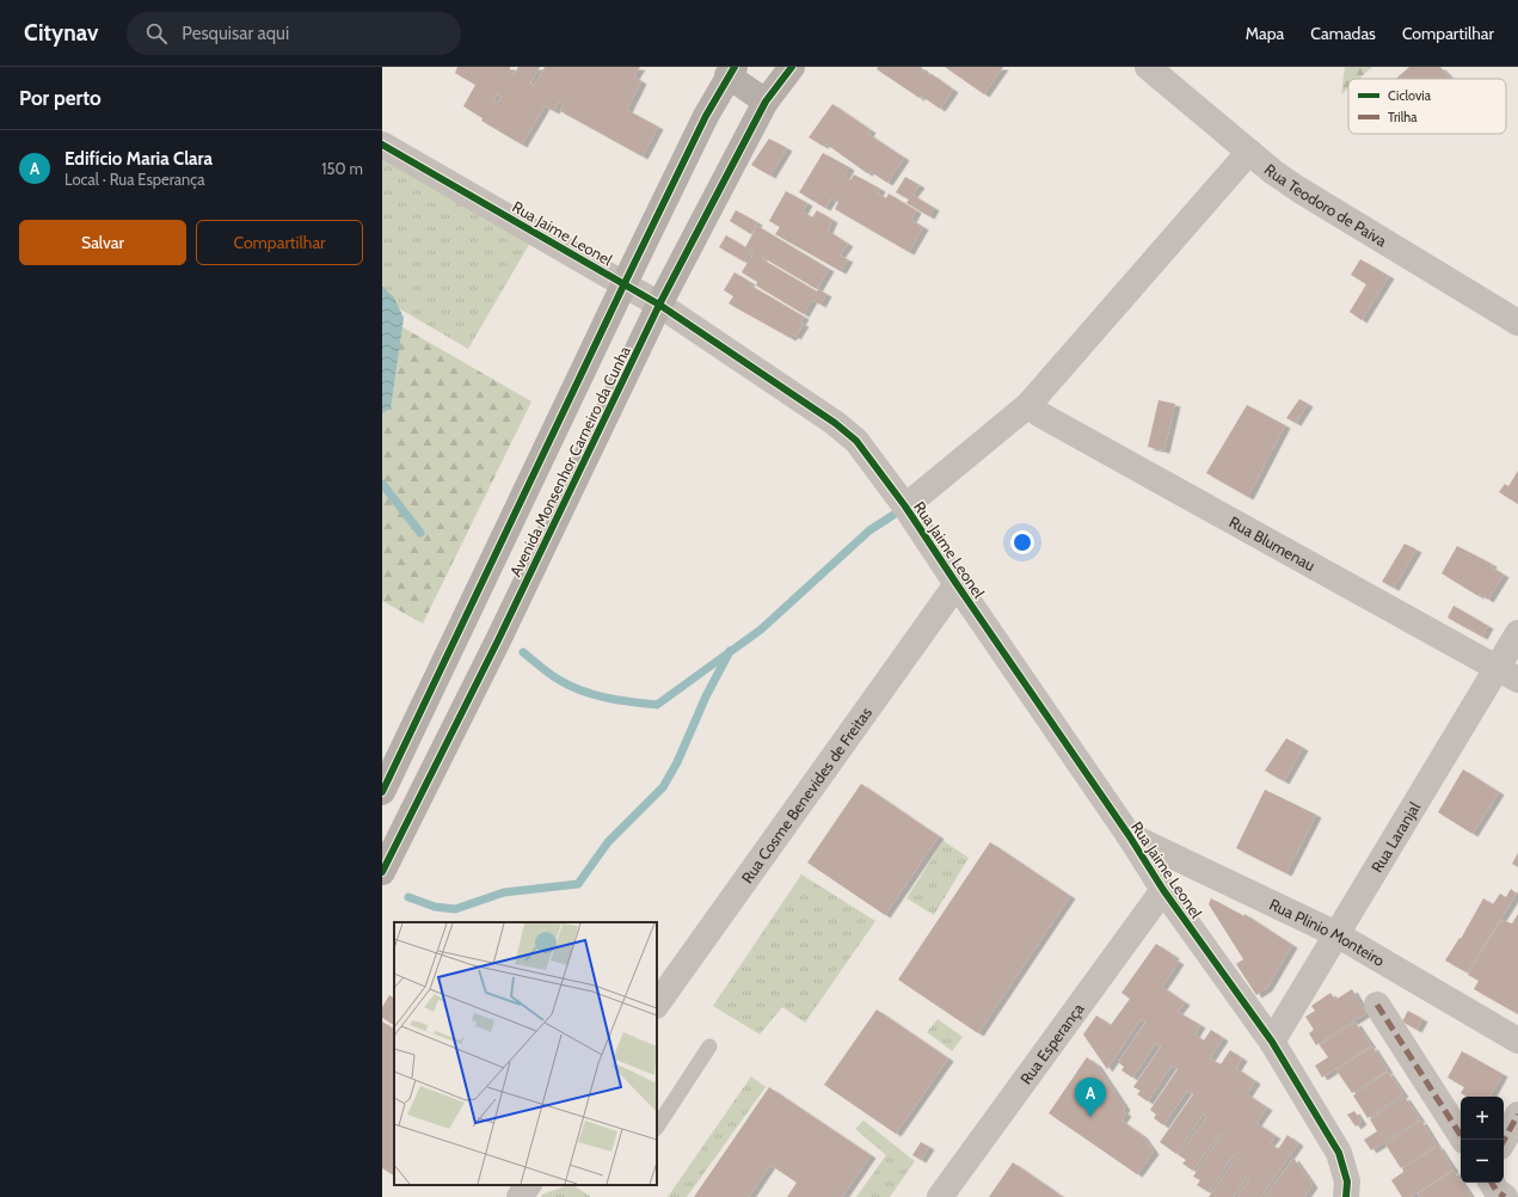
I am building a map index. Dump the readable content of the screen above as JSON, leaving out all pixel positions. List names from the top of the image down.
{
  "streets": {
    "main road": ["Avenida Monsenhor Carneiro da Cunha"],
    "street": [
      "Rua Teodoro de Paiva",
      "Rua Jaime Leonel",
      "Rua Blumenau",
      "Rua Cosme Benevides de Freitas",
      "Rua Laranjal",
      "Rua Plinio Monteiro",
      "Rua Esperança"
    ]
  },
  "crossings": [
    ["Rua Jaime Leonel", "Avenida Monsenhor Carneiro da Cunha"],
    ["Rua Jaime Leonel", "Rua Cosme Benevides de Freitas"],
    ["Rua Jaime Leonel", "Rua Laranjal"],
    ["Rua Jaime Leonel", "Rua Plinio Monteiro"],
    ["Rua Jaime Leonel", "Rua Esperança"],
    ["Rua Blumenau", "Rua Laranjal"],
    ["Rua Laranjal", "Rua Plinio Monteiro"]
  ],
  "legend": ["Ciclovia", "Trilha"],
  "page": {
    "header": "Citynav",
    "search": "Pesquisar aqui",
    "nav": ["Mapa", "Camadas", "Compartilhar"],
    "heading": "Por perto",
    "list": [
      {
        "mark": "A",
        "name": "Edifício Maria Clara",
        "note": "Local · Rua Esperança",
        "value": "150 m"
      }
    ],
    "buttons": ["Salvar", "Compartilhar"],
    "pins": "A",
    "map_buttons": ["+", "−"]
  }
}
